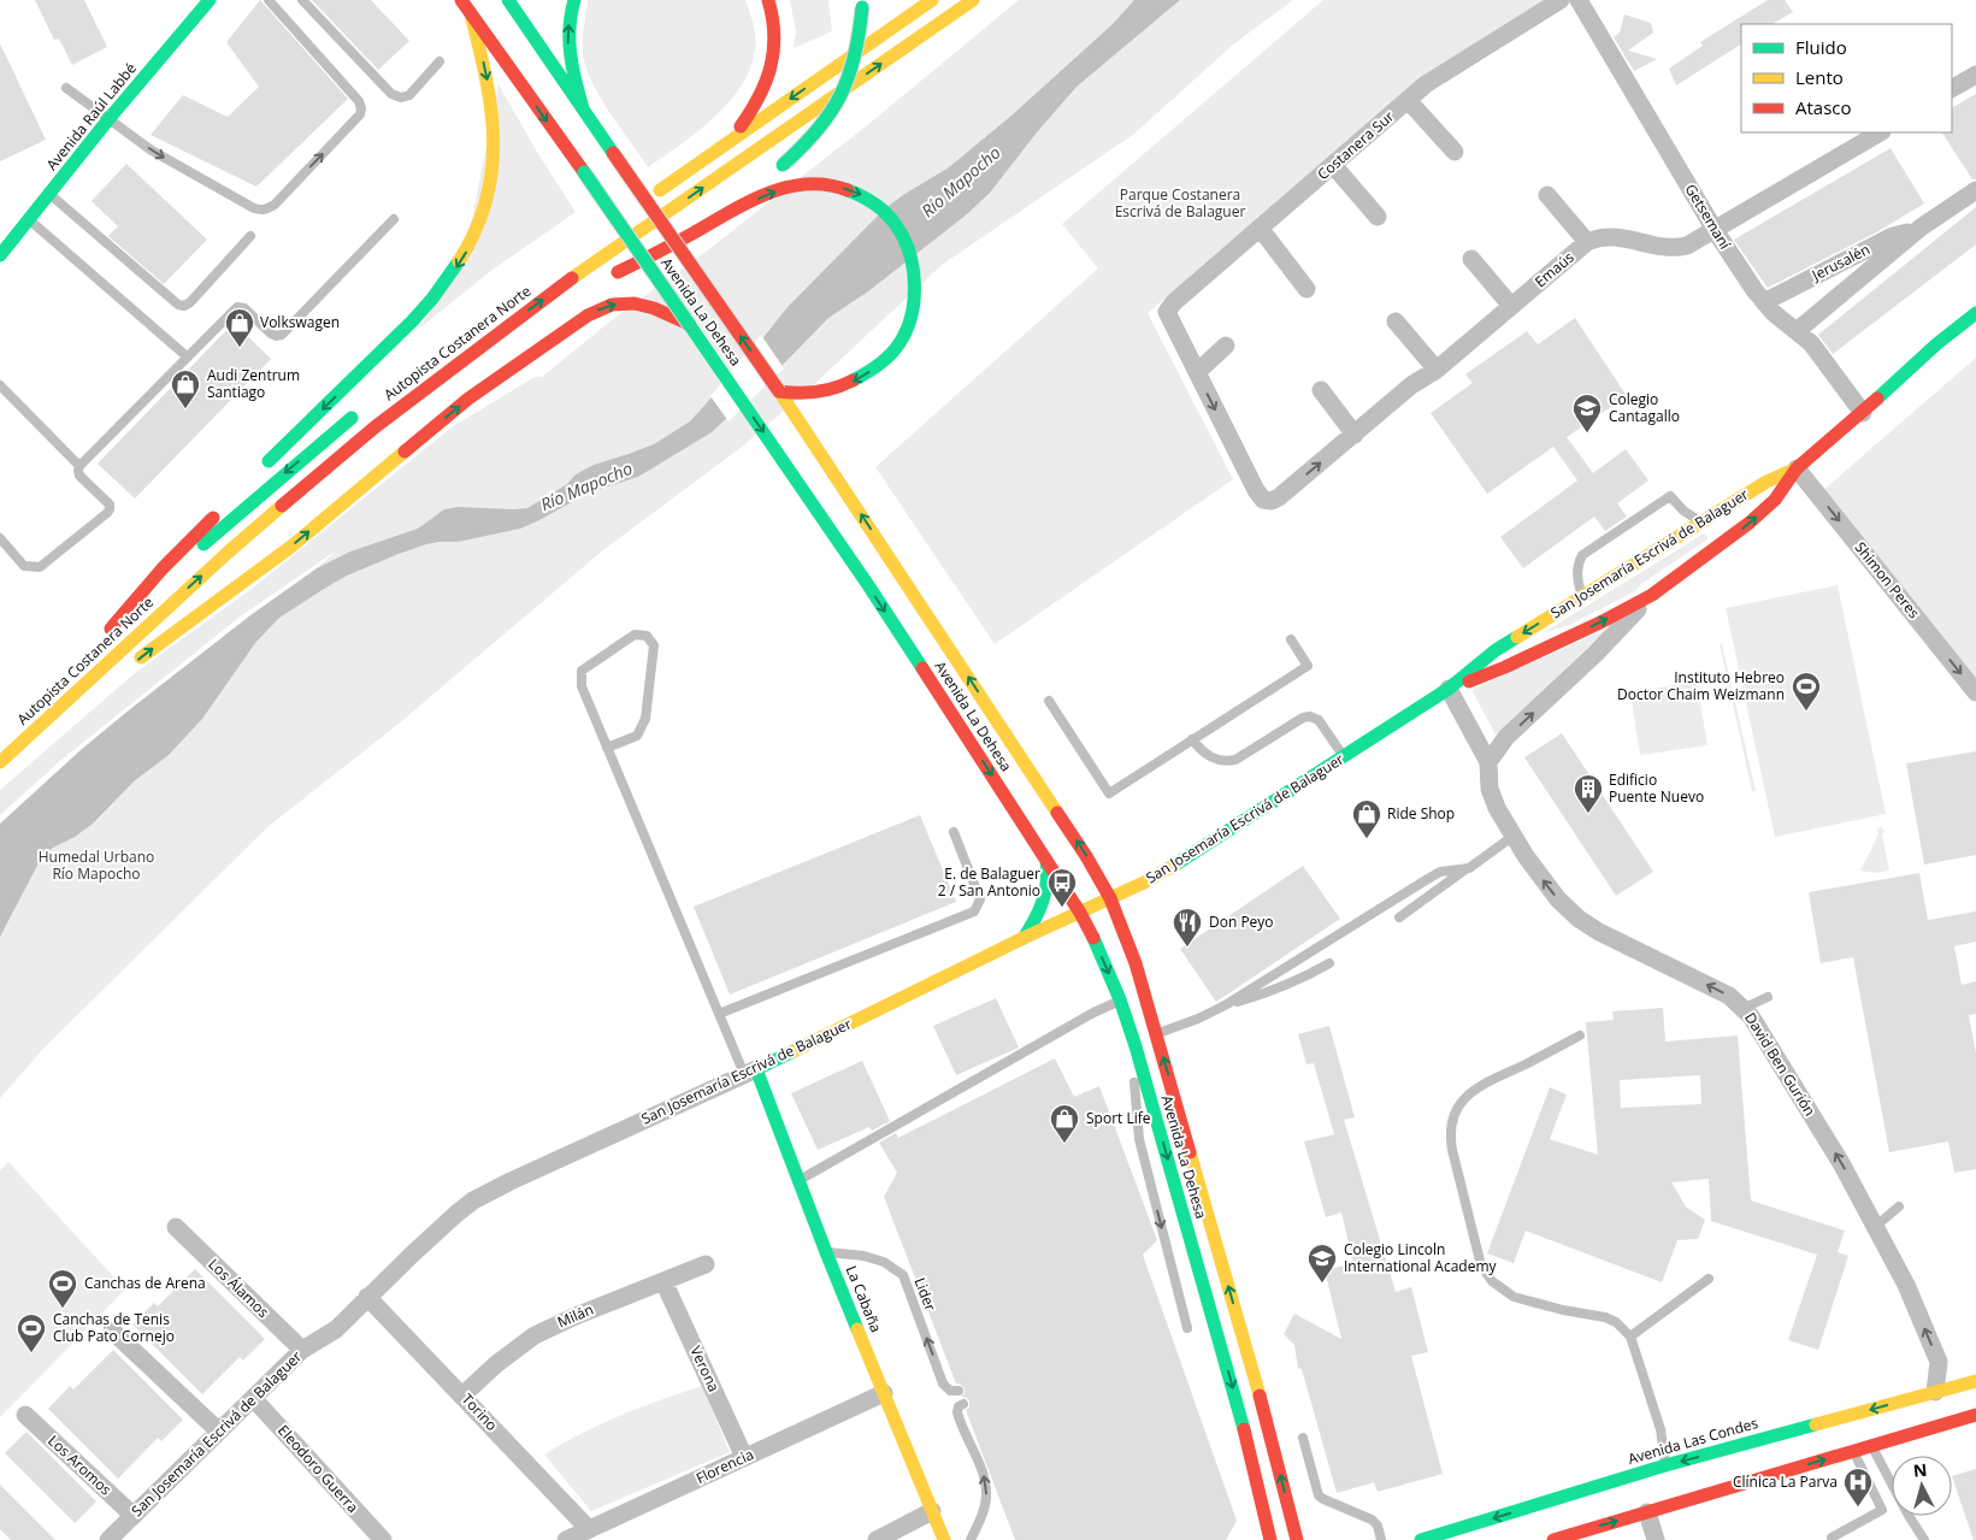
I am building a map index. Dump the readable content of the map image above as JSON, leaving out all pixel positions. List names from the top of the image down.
{
  "streets": {
    "main road": [
      "Avenida Raúl Labbé",
      "Avenida La Dehesa",
      "Autopista Costanera Norte",
      "San Josemaría Escrivá de Balaguer",
      "La Cabaña",
      "Avenida Las Condes"
    ],
    "street": [
      "Costanera Sur",
      "Getsemaní",
      "Jerusalén",
      "Emaús",
      "Shimon Peres",
      "David Ben Gurión",
      "Los Álamos",
      "Milán",
      "Verona",
      "Torino",
      "Los Aromos",
      "Florencia",
      "Eleodoro Guerra"
    ],
    "lane": ["Lider"]
  },
  "crossings": [
    ["Costanera Sur", "Emaús"],
    ["Getsemaní", "Jerusalén"],
    ["Getsemaní", "Emaús"],
    ["Getsemaní", "San Josemaría Escrivá de Balaguer"],
    ["Avenida La Dehesa", "San Josemaría Escrivá de Balaguer"],
    ["San Josemaría Escrivá de Balaguer", "Shimon Peres"],
    ["San Josemaría Escrivá de Balaguer", "David Ben Gurión"],
    ["San Josemaría Escrivá de Balaguer", "Los Álamos"],
    ["San Josemaría Escrivá de Balaguer", "La Cabaña"],
    ["San Josemaría Escrivá de Balaguer", "Torino"],
    ["San Josemaría Escrivá de Balaguer", "Los Aromos"],
    ["San Josemaría Escrivá de Balaguer", "Eleodoro Guerra"],
    ["David Ben Gurión", "Avenida Las Condes"],
    ["Lider", "La Cabaña"],
    ["La Cabaña", "Florencia"],
    ["Milán", "Verona"],
    ["Milán", "Torino"],
    ["Verona", "Florencia"],
    ["Torino", "Florencia"]
  ],
  "one_way": ["Shimon Peres", "David Ben Gurión", "Lider"],
  "water": ["Río Mapocho"],
  "parks": ["Parque Costanera Escrivá de Balaguer", "Humedal Urbano Río Mapocho"],
  "places": {
    "shop": [
      "Volkswagen",
      "Audi Zentrum Santiago",
      "Ride Shop",
      "Sport Life"
    ],
    "school or university": ["Colegio Cantagallo", "Colegio Lincoln International Academy"],
    "sports": ["Instituto Hebreo Doctor Chaim Weizmann", "Canchas de Arena", "Canchas de Tenis Club Pato Cornejo"],
    "building": ["Edificio Puente Nuevo"],
    "bus stop": ["E. de Balaguer 2 / San Antonio"],
    "restaurant": ["Don Peyo"],
    "hospital": ["Clínica La Parva"]
  },
  "legend": ["Fluido", "Lento", "Atasco"],
  "north": "top"
}
